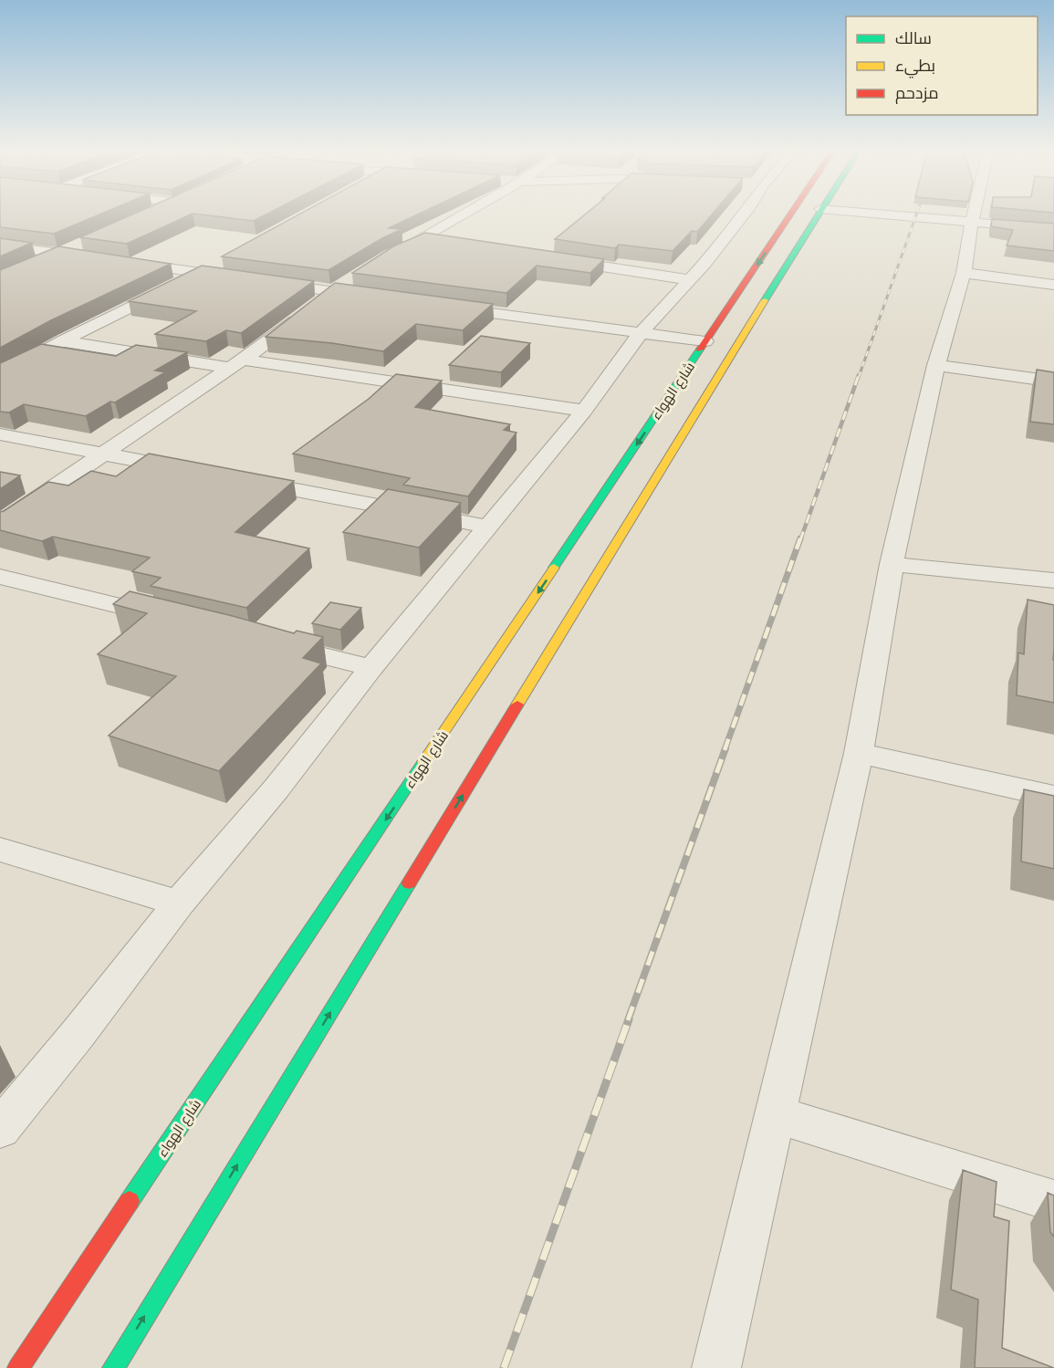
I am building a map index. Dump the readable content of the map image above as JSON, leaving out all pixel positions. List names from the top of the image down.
{
  "streets": {
    "highway": ["شارع الهواء"]
  },
  "legend": ["سالك", "بطيء", "مزدحم"]
}
